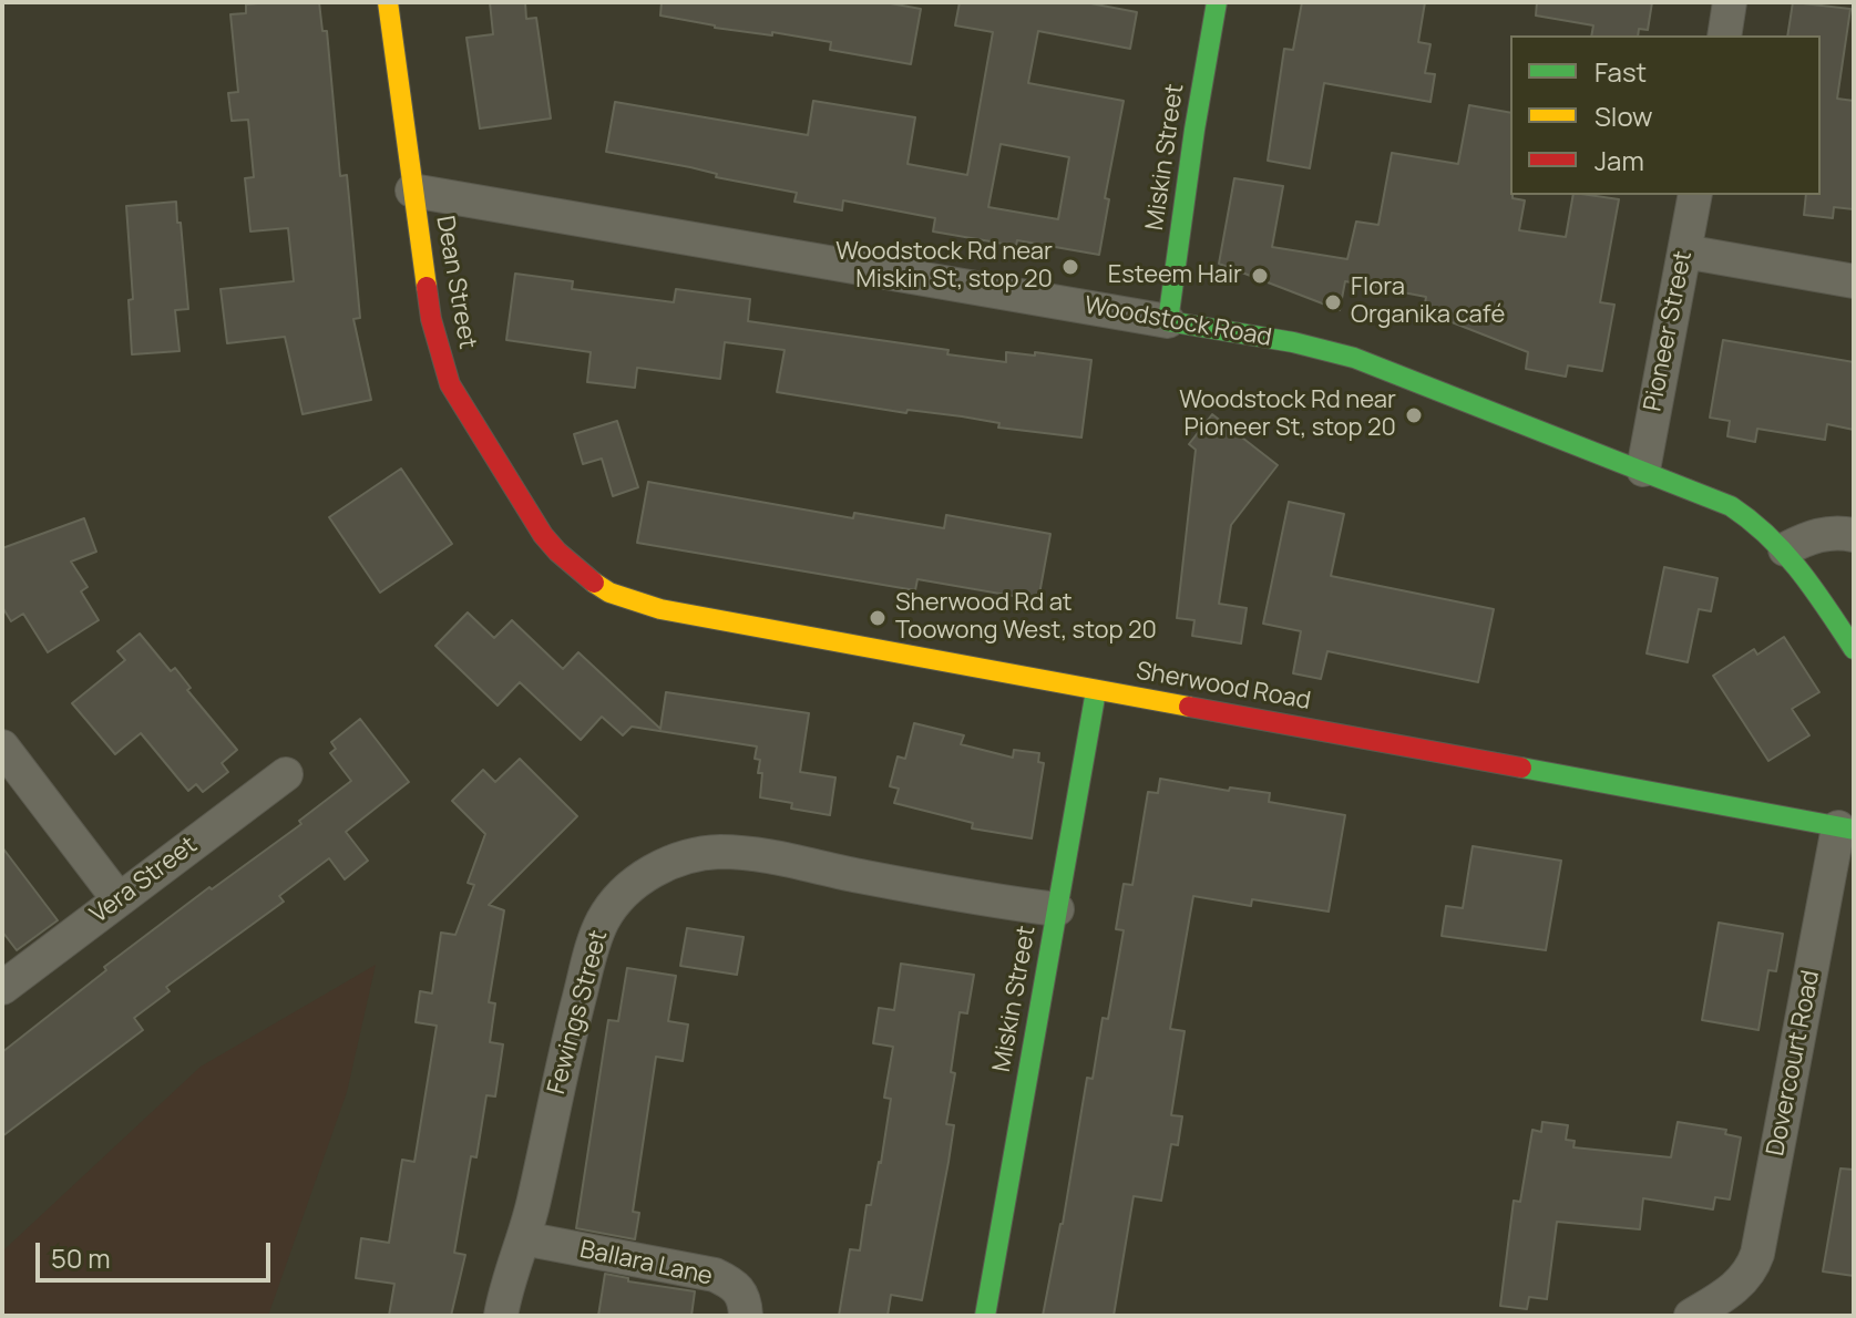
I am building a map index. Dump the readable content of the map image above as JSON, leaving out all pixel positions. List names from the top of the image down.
{
  "streets": {
    "street": [
      "Miskin Street",
      "Dean Street",
      "Woodstock Road",
      "Pioneer Street",
      "Sherwood Road",
      "Vera Street",
      "Fewings Street",
      "Dovercourt Road",
      "Ballara Lane"
    ]
  },
  "crossings": [
    ["Miskin Street", "Woodstock Road"],
    ["Miskin Street", "Sherwood Road"],
    ["Miskin Street", "Fewings Street"],
    ["Dean Street", "Woodstock Road"],
    ["Dean Street", "Sherwood Road"],
    ["Woodstock Road", "Pioneer Street"],
    ["Sherwood Road", "Dovercourt Road"],
    ["Fewings Street", "Ballara Lane"]
  ],
  "places": [
    "Woodstock Rd near Miskin St, stop 20",
    "Esteem Hair",
    "Flora Organika café",
    "Woodstock Rd near Pioneer St, stop 20",
    "Sherwood Rd at Toowong West, stop 20"
  ],
  "legend": ["Fast", "Slow", "Jam"],
  "scale_bar": "50 m"
}
